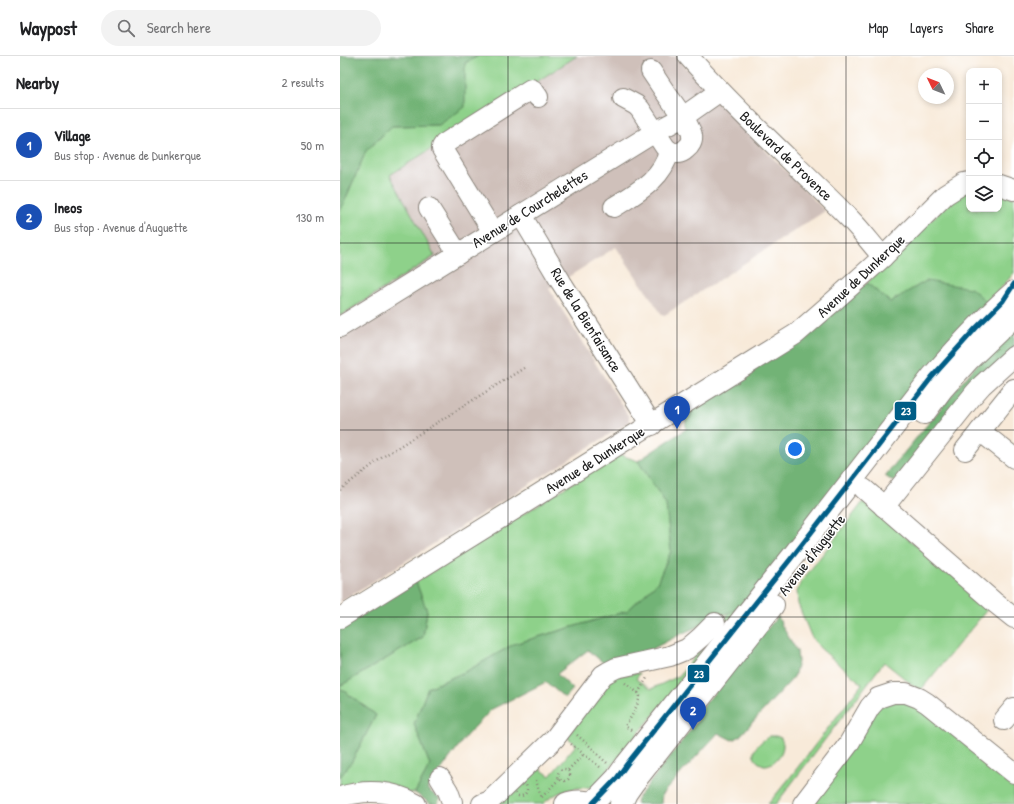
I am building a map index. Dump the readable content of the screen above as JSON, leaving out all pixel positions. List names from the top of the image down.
{
  "streets": {
    "main road": ["Avenue d'Auguette"],
    "street": [
      "Boulevard de Provence",
      "Avenue de Courchelettes",
      "Avenue de Dunkerque",
      "Rue de la Bienfaisance"
    ]
  },
  "crossings": [
    ["Boulevard de Provence", "Avenue de Courchelettes"],
    ["Boulevard de Provence", "Avenue de Dunkerque"],
    ["Avenue de Courchelettes", "Rue de la Bienfaisance"],
    ["Avenue de Dunkerque", "Rue de la Bienfaisance"]
  ],
  "lines": ["transit line 23"],
  "north": "top left",
  "page": {
    "header": "Waypost",
    "search": "Search here",
    "nav": ["Map", "Layers", "Share"],
    "heading": ["Nearby", "2 results"],
    "map_buttons": ["+", "−"],
    "list": [
      {
        "mark": "1",
        "name": "Village",
        "note": "Bus stop · Avenue de Dunkerque",
        "value": "50 m"
      },
      {
        "mark": "2",
        "name": "Ineos",
        "note": "Bus stop · Avenue d'Auguette",
        "value": "130 m"
      }
    ],
    "pins": ["1", "2"]
  }
}
